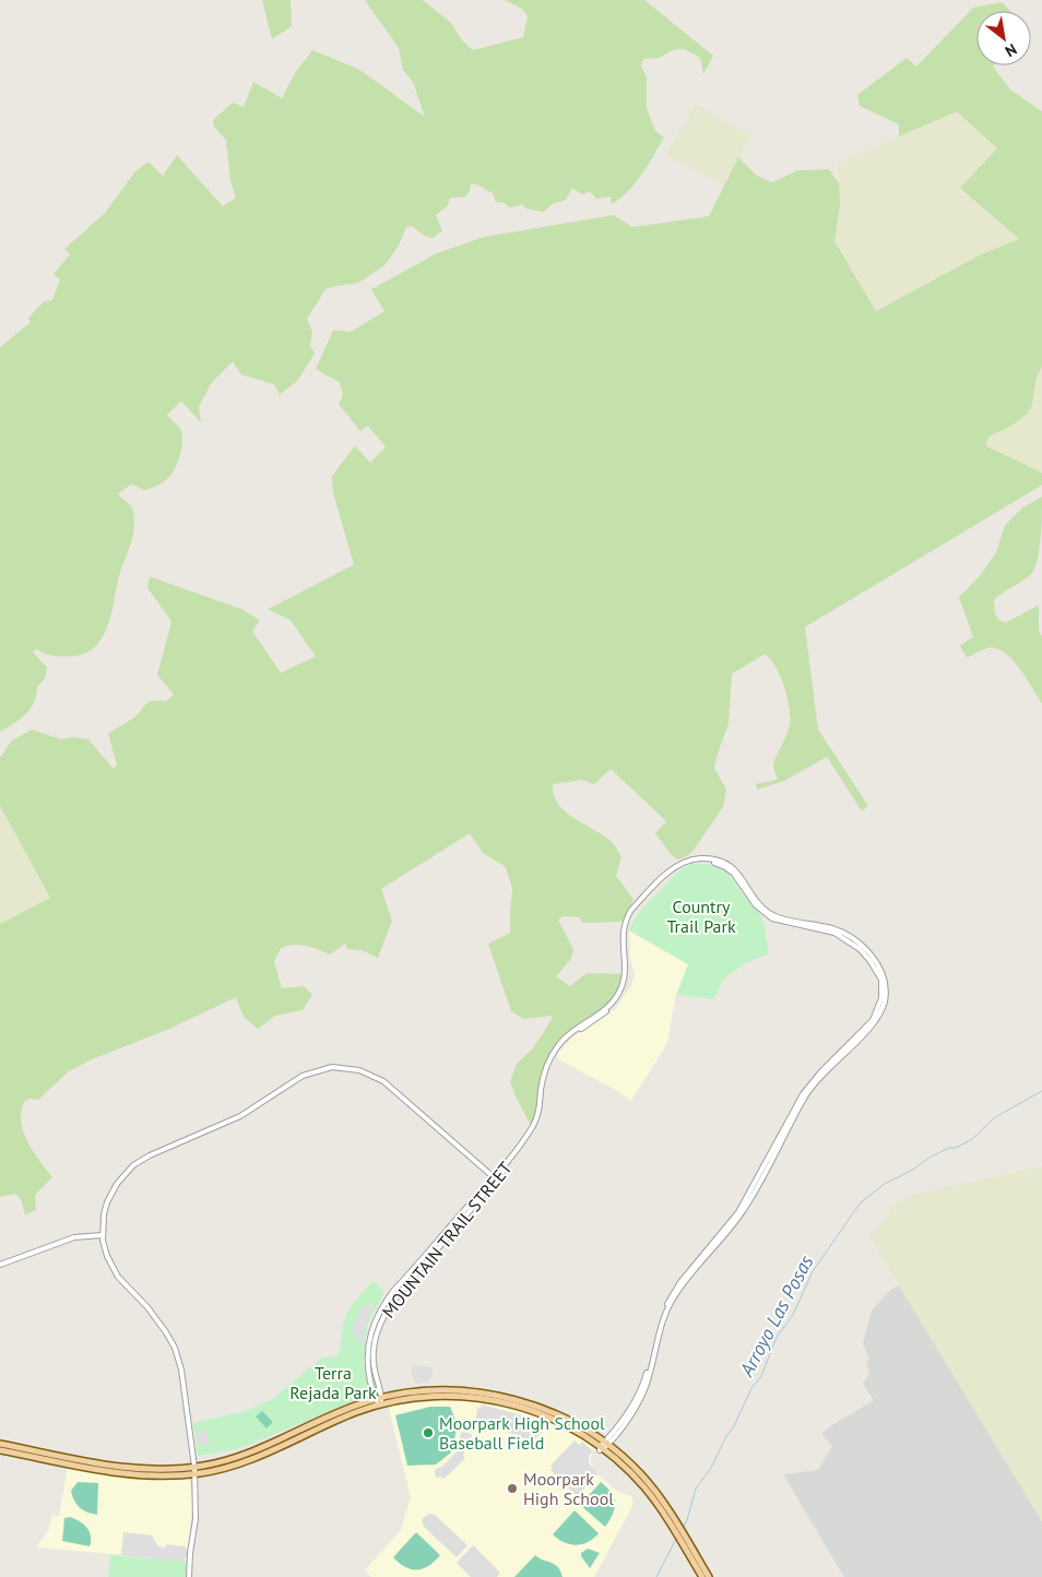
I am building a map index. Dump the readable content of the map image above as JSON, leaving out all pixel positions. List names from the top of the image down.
{
  "streets": {
    "street": ["MOUNTAIN TRAIL STREET"]
  },
  "water": ["Arroyo Las Posas"],
  "parks": ["Country Trail Park", "Terra Rejada Park"],
  "places": ["Moorpark High School Baseball Field", "Moorpark High School"],
  "north": "bottom right"
}
